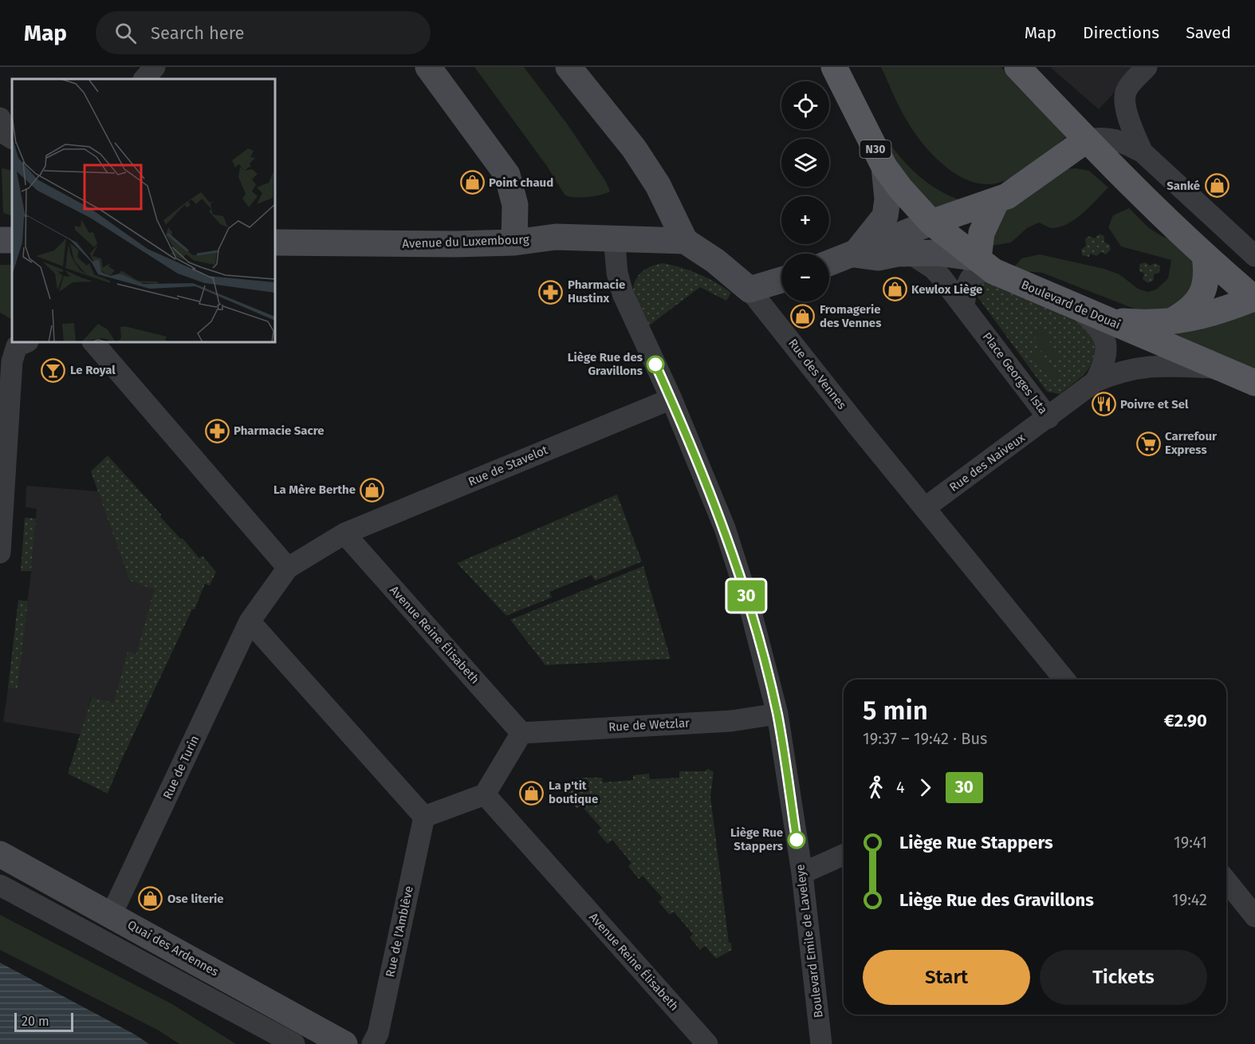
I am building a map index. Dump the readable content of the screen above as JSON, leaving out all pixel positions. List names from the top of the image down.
{
  "streets": {
    "main road": ["N30", "Boulevard de Douai"],
    "street": [
      "Avenue du Luxembourg",
      "Place Georges Ista",
      "Rue des Vennes",
      "Rue des Naiveux",
      "Rue de Stavelot",
      "Avenue Reine Élisabeth",
      "Rue de Wetzlar",
      "Rue de Turin",
      "Rue de l'Amblève",
      "Boulevard Emile de Laveleye",
      "Quai des Ardennes"
    ]
  },
  "crossings": [
    ["N30", "Boulevard de Douai"],
    ["Avenue du Luxembourg", "Rue des Vennes"],
    ["Avenue du Luxembourg", "Boulevard Emile de Laveleye"],
    ["Boulevard de Douai", "Place Georges Ista"],
    ["Place Georges Ista", "Rue des Naiveux"],
    ["Rue des Vennes", "Rue des Naiveux"],
    ["Rue de Stavelot", "Avenue Reine Élisabeth"],
    ["Rue de Stavelot", "Boulevard Emile de Laveleye"],
    ["Avenue Reine Élisabeth", "Rue de Wetzlar"],
    ["Rue de Wetzlar", "Boulevard Emile de Laveleye"],
    ["Rue de Turin", "Quai des Ardennes"]
  ],
  "places": {
    "shop": [
      "Point chaud",
      "Sanké",
      "Kewlox Liège",
      "Fromagerie des Vennes",
      "La Mère Berthe",
      "La p'tit boutique",
      "Ose literie"
    ],
    "pharmacy": ["Pharmacie Hustinx", "Pharmacie Sacre"],
    "other": ["Liège Rue des Gravillons", "Liège Rue Stappers"],
    "bar": ["Le Royal"],
    "restaurant": ["Poivre et Sel"],
    "supermarket": ["Carrefour Express"]
  },
  "lines": ["bus line 30"],
  "scale_bar": "20 m",
  "page": {
    "header": "Map",
    "search": "Search here",
    "nav": ["Map", "Directions", "Saved"],
    "on_map": "30",
    "map_buttons": ["+", "−"],
    "heading": ["5 min", "19:37 – 19:42 · Bus", "€2.90"],
    "legs": ["4", "30"],
    "list": [
      {
        "name": "Liège Rue Stappers",
        "value": "19:41"
      },
      {
        "name": "Liège Rue des Gravillons",
        "value": "19:42"
      }
    ],
    "buttons": ["Start", "Tickets"],
    "scale": "20 m"
  }
}
